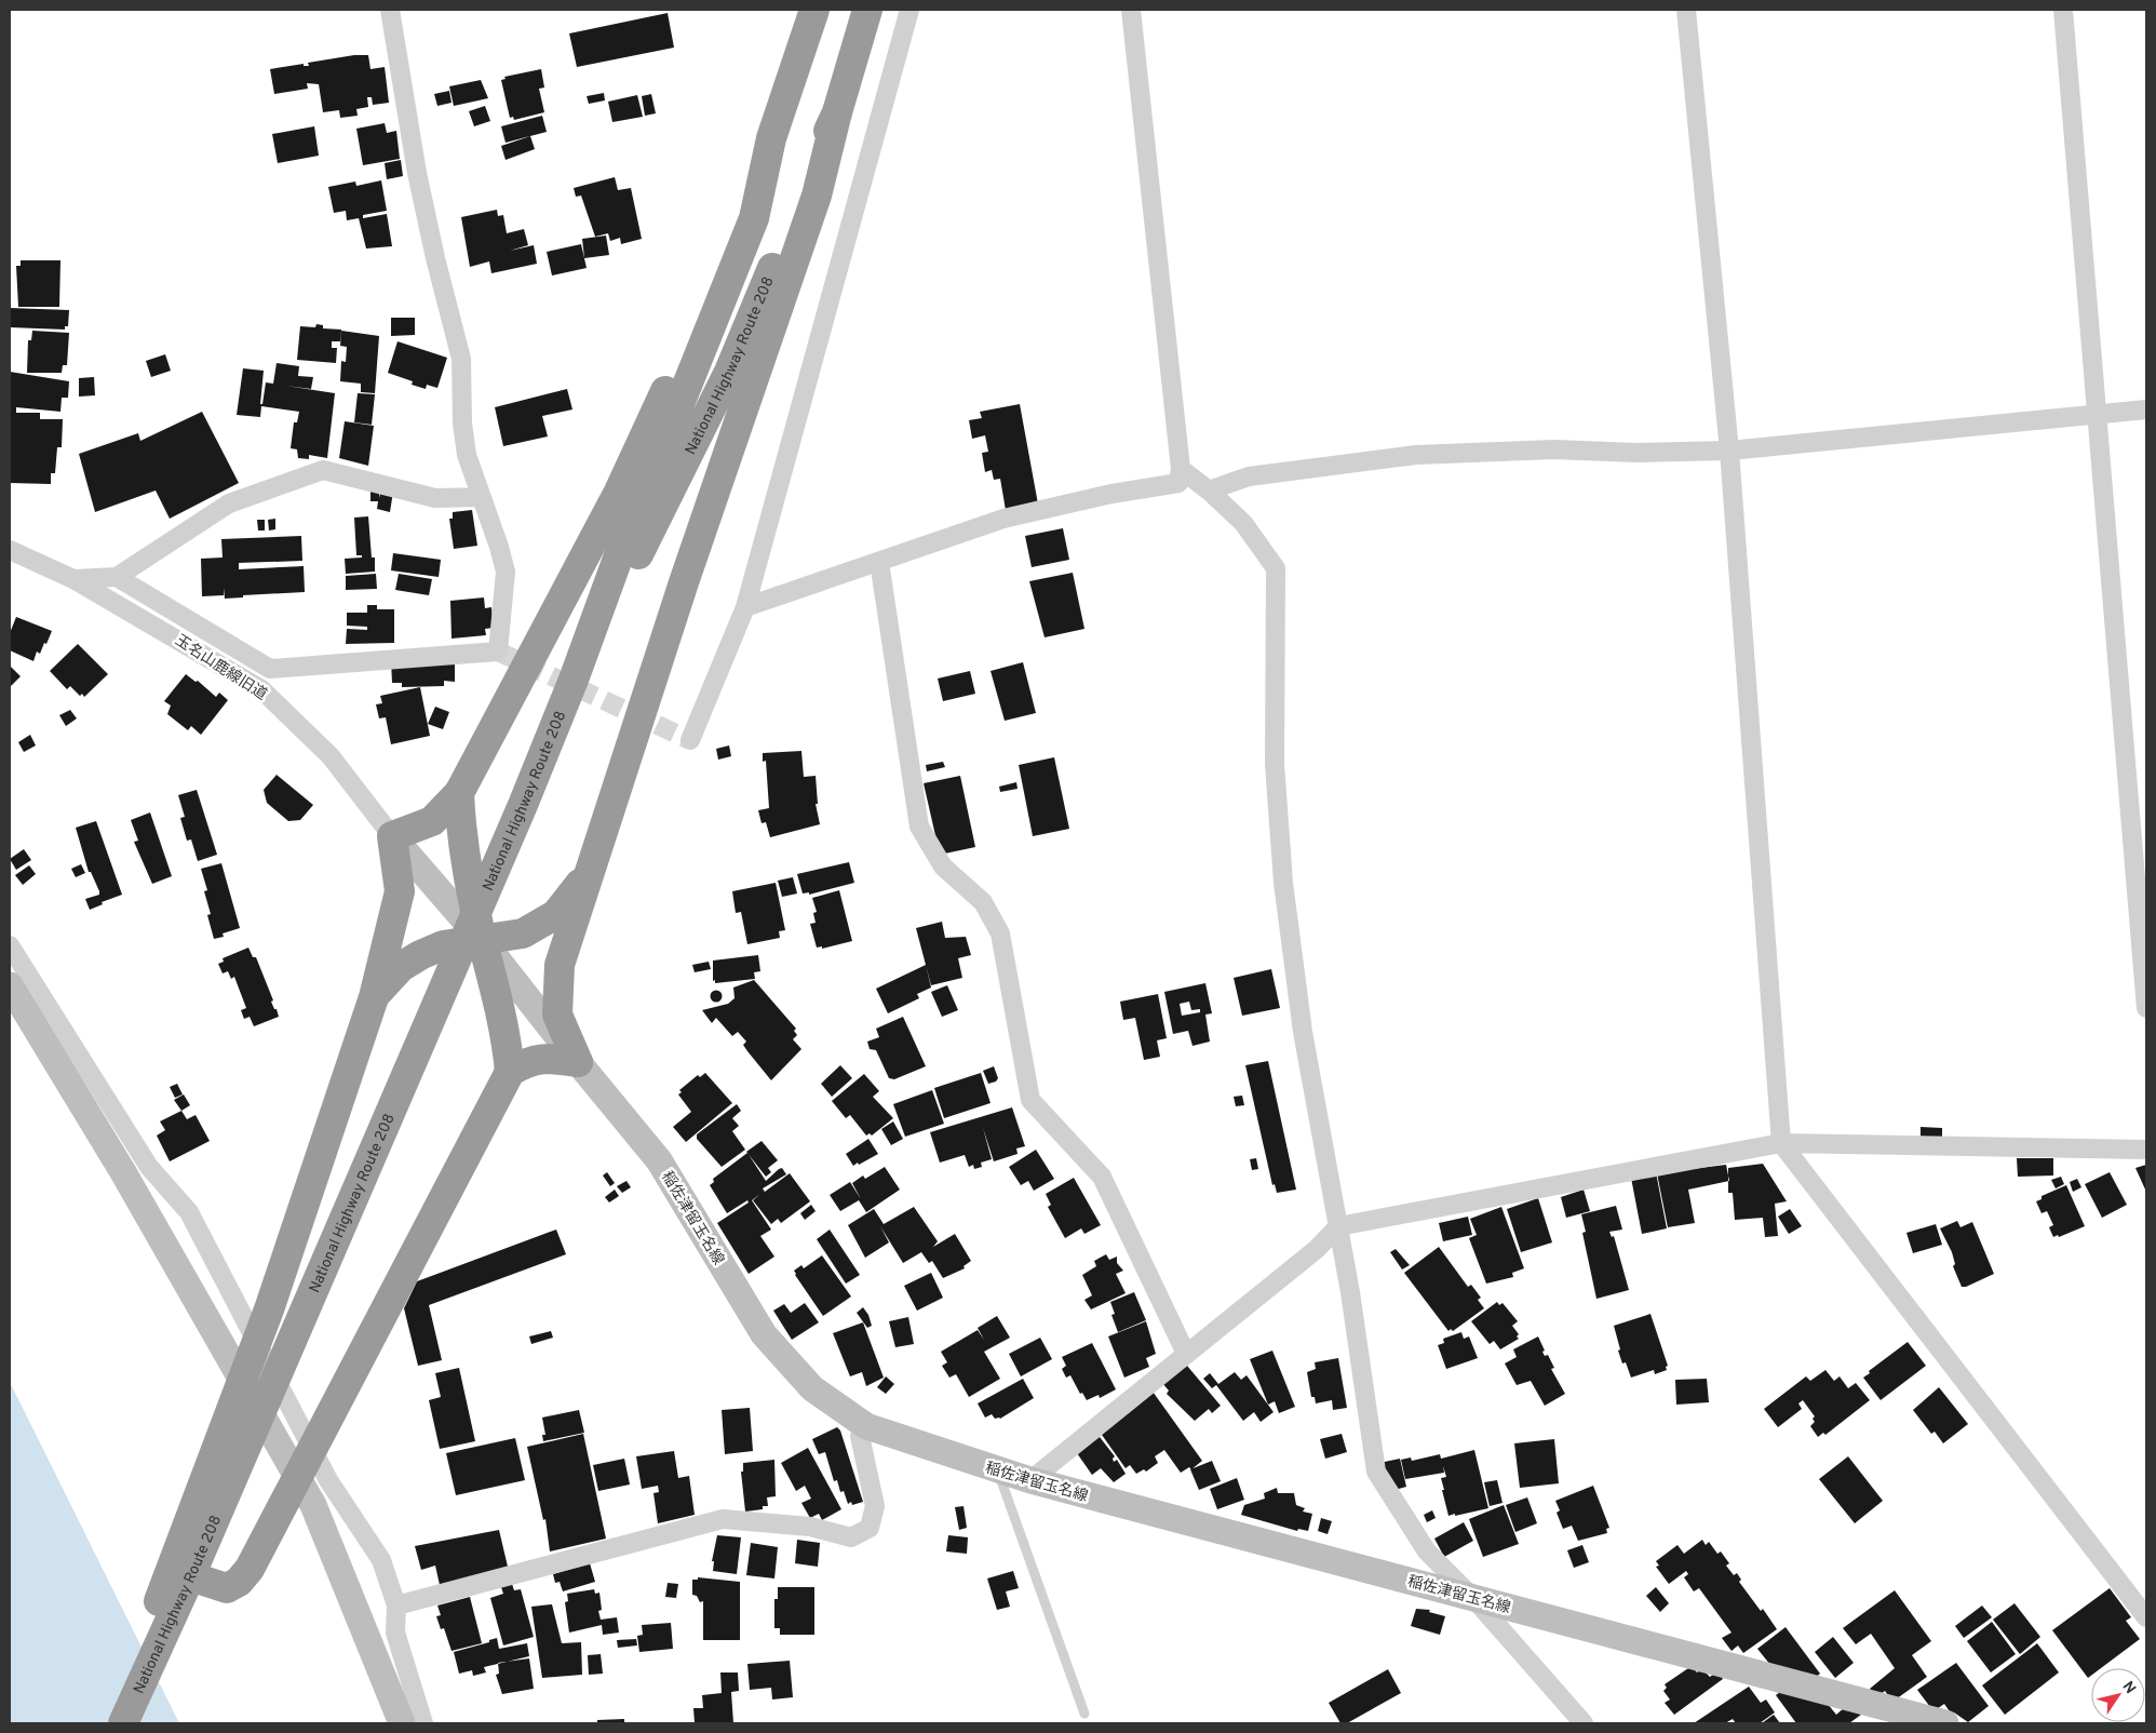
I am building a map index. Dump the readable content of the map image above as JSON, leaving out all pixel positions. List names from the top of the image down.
{
  "streets": {
    "highway": ["National Highway Route 208"],
    "main road": ["稲佐津留玉名線"],
    "street": ["玉名山鹿線旧道"]
  },
  "crossings": [
    ["玉名山鹿線旧道", "稲佐津留玉名線"]
  ],
  "north": "top right"
}
